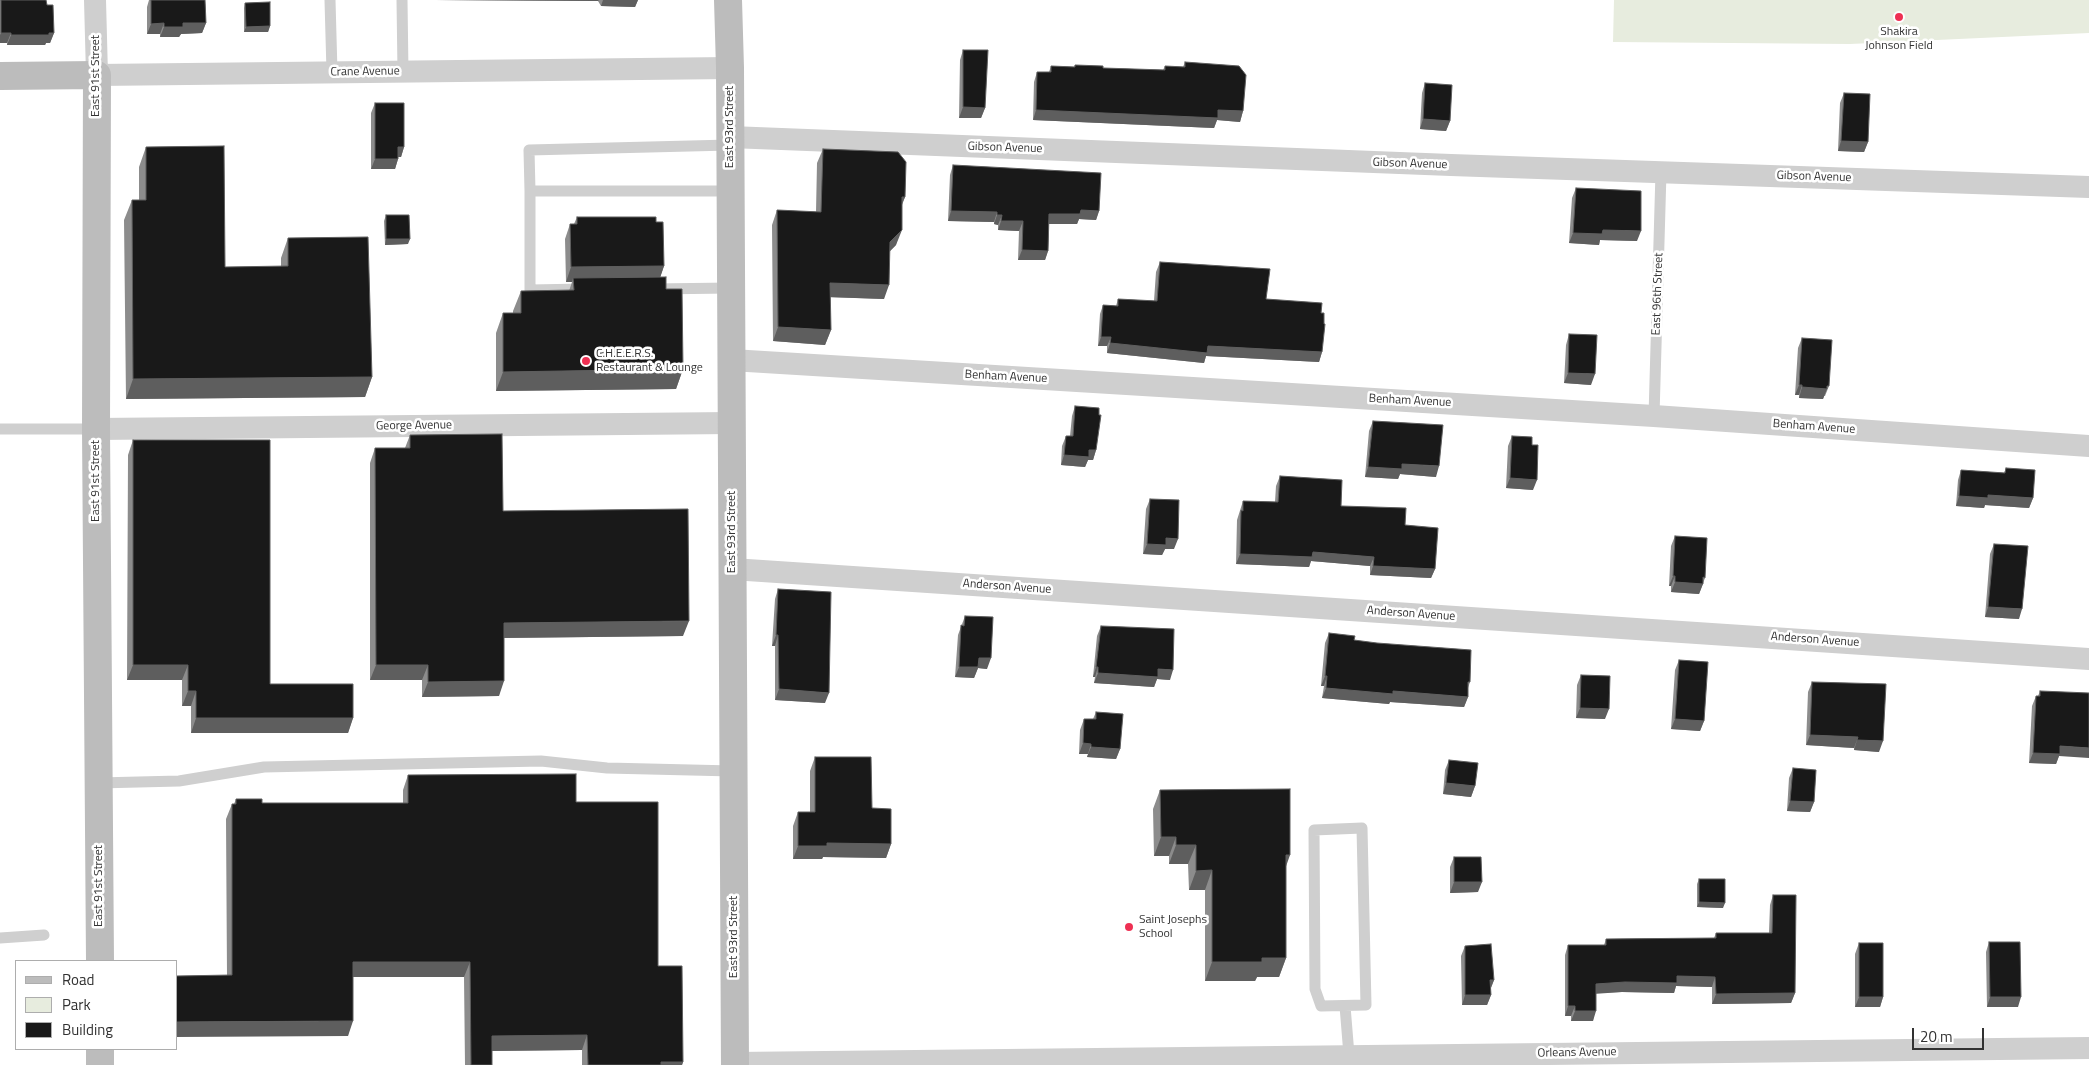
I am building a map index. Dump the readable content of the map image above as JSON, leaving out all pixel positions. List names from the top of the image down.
{
  "streets": {
    "main road": ["Crane Avenue", "East 91st Street", "East 93rd Street"],
    "street": [
      "Gibson Avenue",
      "Benham Avenue",
      "George Avenue",
      "Anderson Avenue",
      "Orleans Avenue"
    ],
    "lane": ["East 96th Street"]
  },
  "crossings": [
    ["Crane Avenue", "East 91st Street"],
    ["Crane Avenue", "East 93rd Street"],
    ["East 91st Street", "George Avenue"],
    ["East 93rd Street", "Gibson Avenue"],
    ["East 93rd Street", "Benham Avenue"],
    ["East 93rd Street", "George Avenue"],
    ["East 93rd Street", "Anderson Avenue"],
    ["East 93rd Street", "Orleans Avenue"],
    ["Gibson Avenue", "East 96th Street"],
    ["East 96th Street", "Benham Avenue"]
  ],
  "places": ["Shakira Johnson Field", "C.H.E.E.R.S. Restaurant & Lounge", "Saint Josephs School"],
  "legend": ["Road", "Park", "Building"],
  "scale_bar": "20 m"
}
